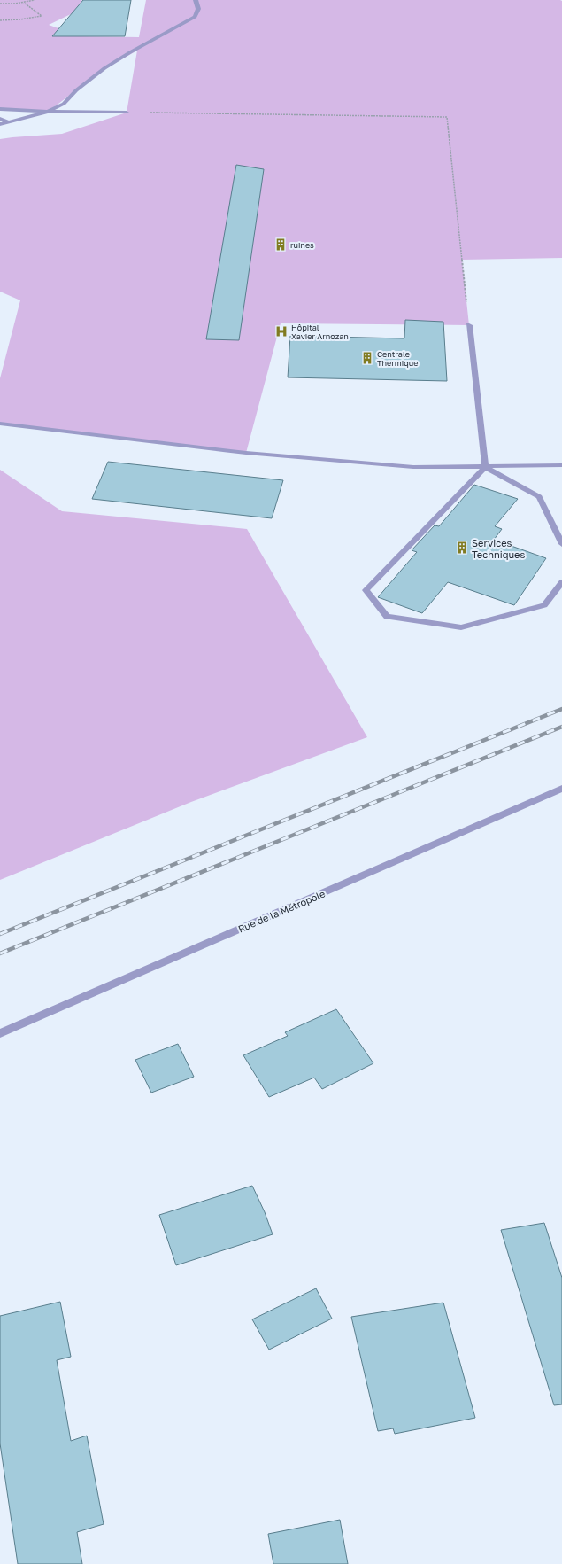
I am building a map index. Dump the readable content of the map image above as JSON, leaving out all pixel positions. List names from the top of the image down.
{
  "streets": {
    "street": ["Rue de la Métropole"]
  },
  "places": {
    "building": ["ruines", "Centrale Thermique", "Services Techniques"],
    "hospital": ["Hôpital Xavier Arnozan"]
  }
}
